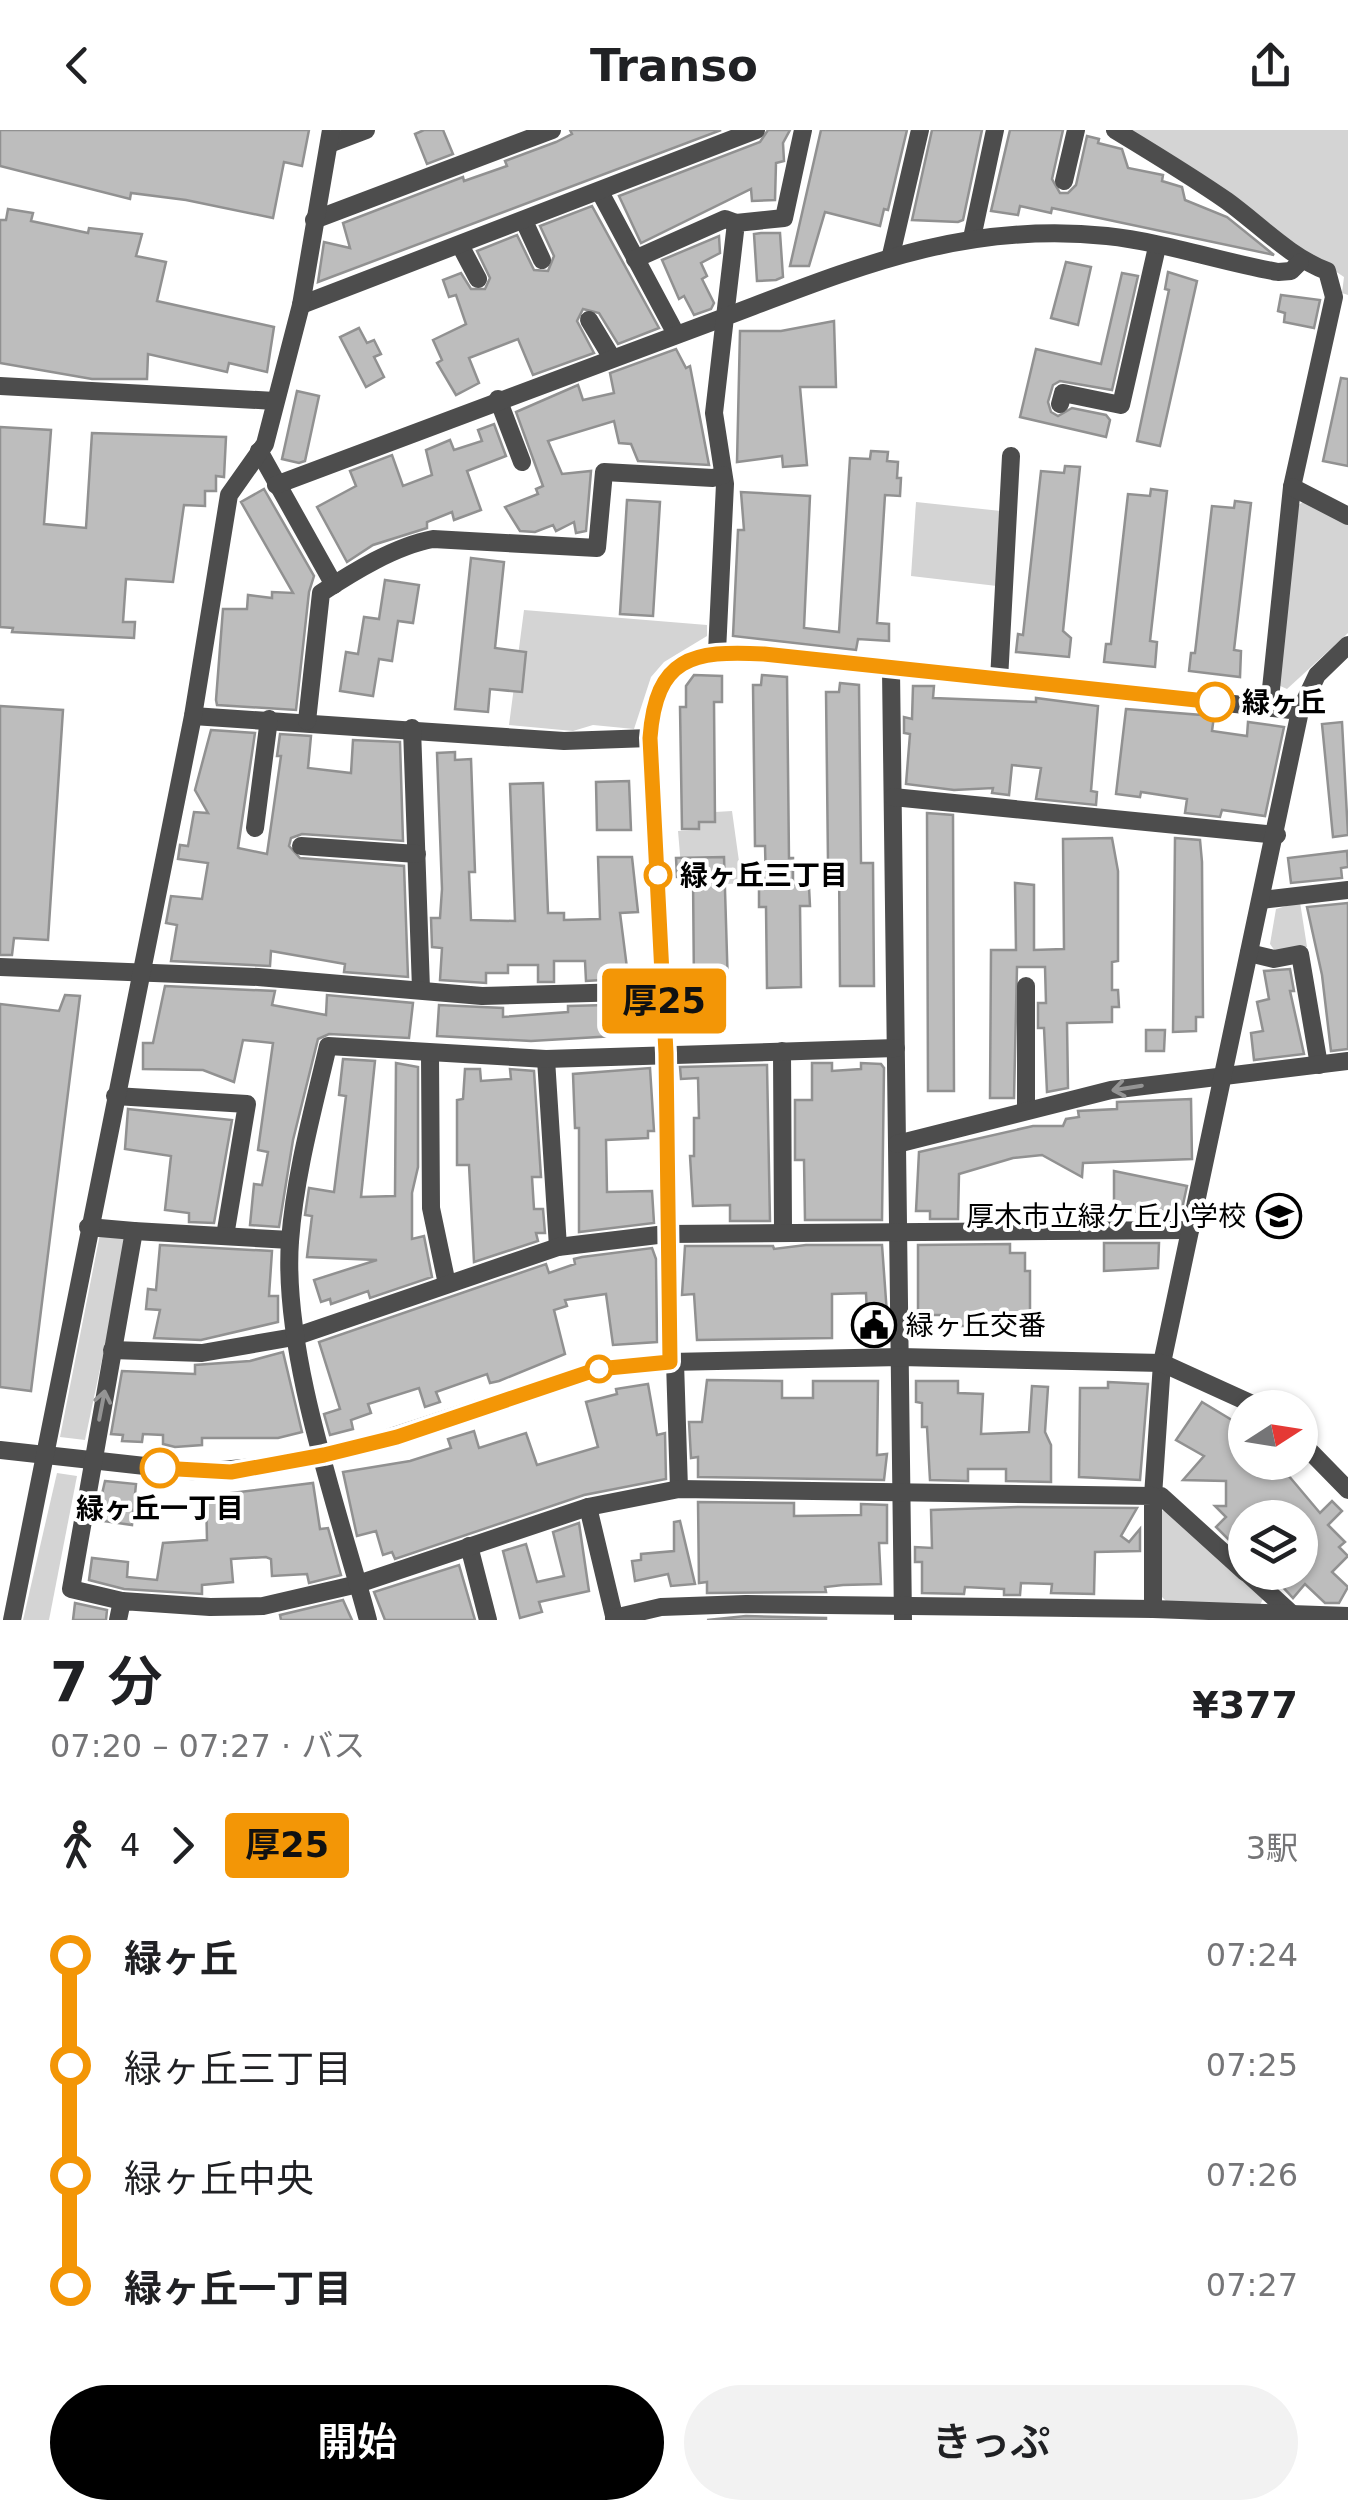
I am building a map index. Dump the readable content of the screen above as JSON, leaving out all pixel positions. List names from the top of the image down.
{
  "places": {
    "other": ["緑ヶ丘", "緑ヶ丘三丁目", "緑ヶ丘一丁目"],
    "school or university": ["厚木市立緑ケ丘小学校"],
    "public building": ["緑ヶ丘交番"]
  },
  "lines": ["bus line 厚25"],
  "north": "right",
  "page": {
    "header": "Transo",
    "on_map": "厚25",
    "heading": ["7 分", "07:20 – 07:27 · バス", "¥377"],
    "legs": ["4", "厚25", "3駅"],
    "list": [
      {
        "name": "緑ヶ丘",
        "value": "07:24"
      },
      {
        "name": "緑ヶ丘三丁目",
        "value": "07:25"
      },
      {
        "name": "緑ヶ丘中央",
        "value": "07:26"
      },
      {
        "name": "緑ヶ丘一丁目",
        "value": "07:27"
      }
    ],
    "buttons": ["開始", "きっぷ"]
  }
}
